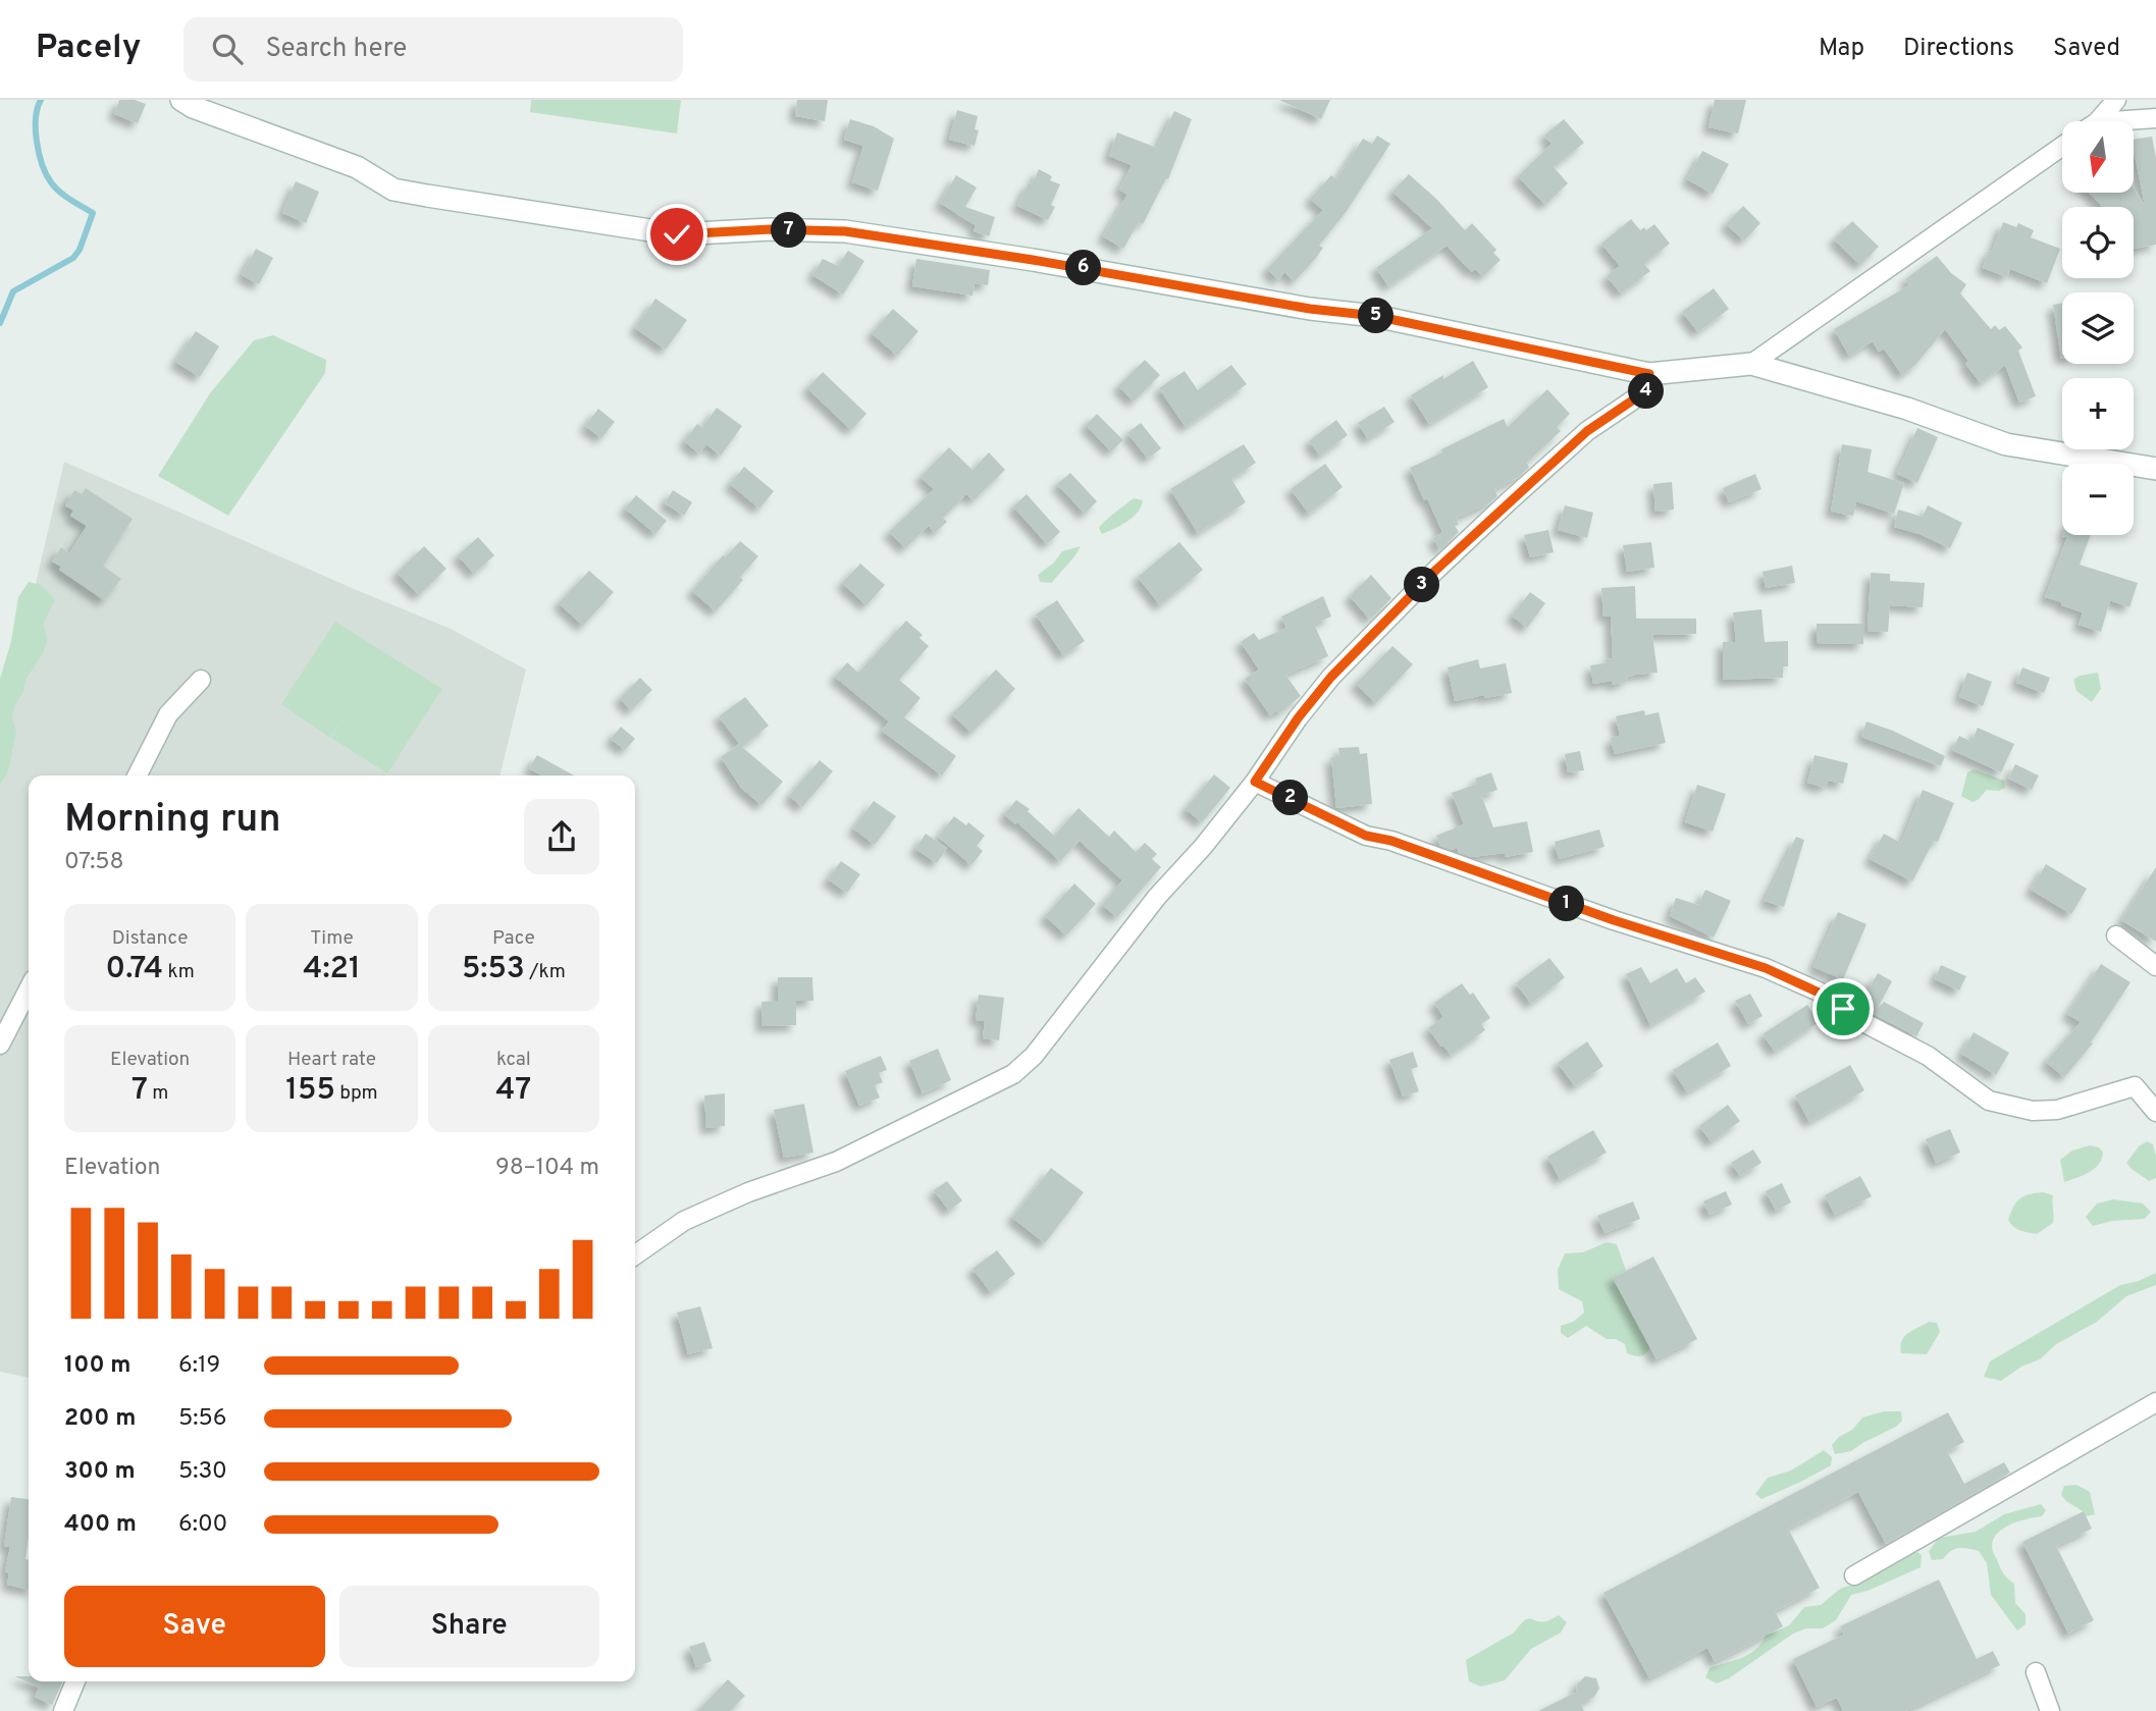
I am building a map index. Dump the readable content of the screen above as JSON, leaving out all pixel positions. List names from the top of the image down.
{
  "north": "bottom",
  "page": {
    "header": "Pacely",
    "search": "Search here",
    "nav": ["Map", "Directions", "Saved"],
    "map_buttons": ["+", "−"],
    "pins": [
      "7",
      "6",
      "5",
      "4",
      "3",
      "2",
      "1"
    ],
    "heading": ["Morning run", "07:58"],
    "stats": [
      ["Distance", "0.74 km"],
      ["Time", "4:21"],
      ["Pace", "5:53 /km"],
      ["Elevation", "7 m"],
      ["Heart rate", "155 bpm"],
      ["kcal", "47"]
    ],
    "chart": ["Elevation", "98–104 m"],
    "list": [
      {
        "name": "100 m",
        "note": "6:19"
      },
      {
        "name": "200 m",
        "note": "5:56"
      },
      {
        "name": "300 m",
        "note": "5:30"
      },
      {
        "name": "400 m",
        "note": "6:00"
      }
    ],
    "buttons": ["Save", "Share"]
  }
}
